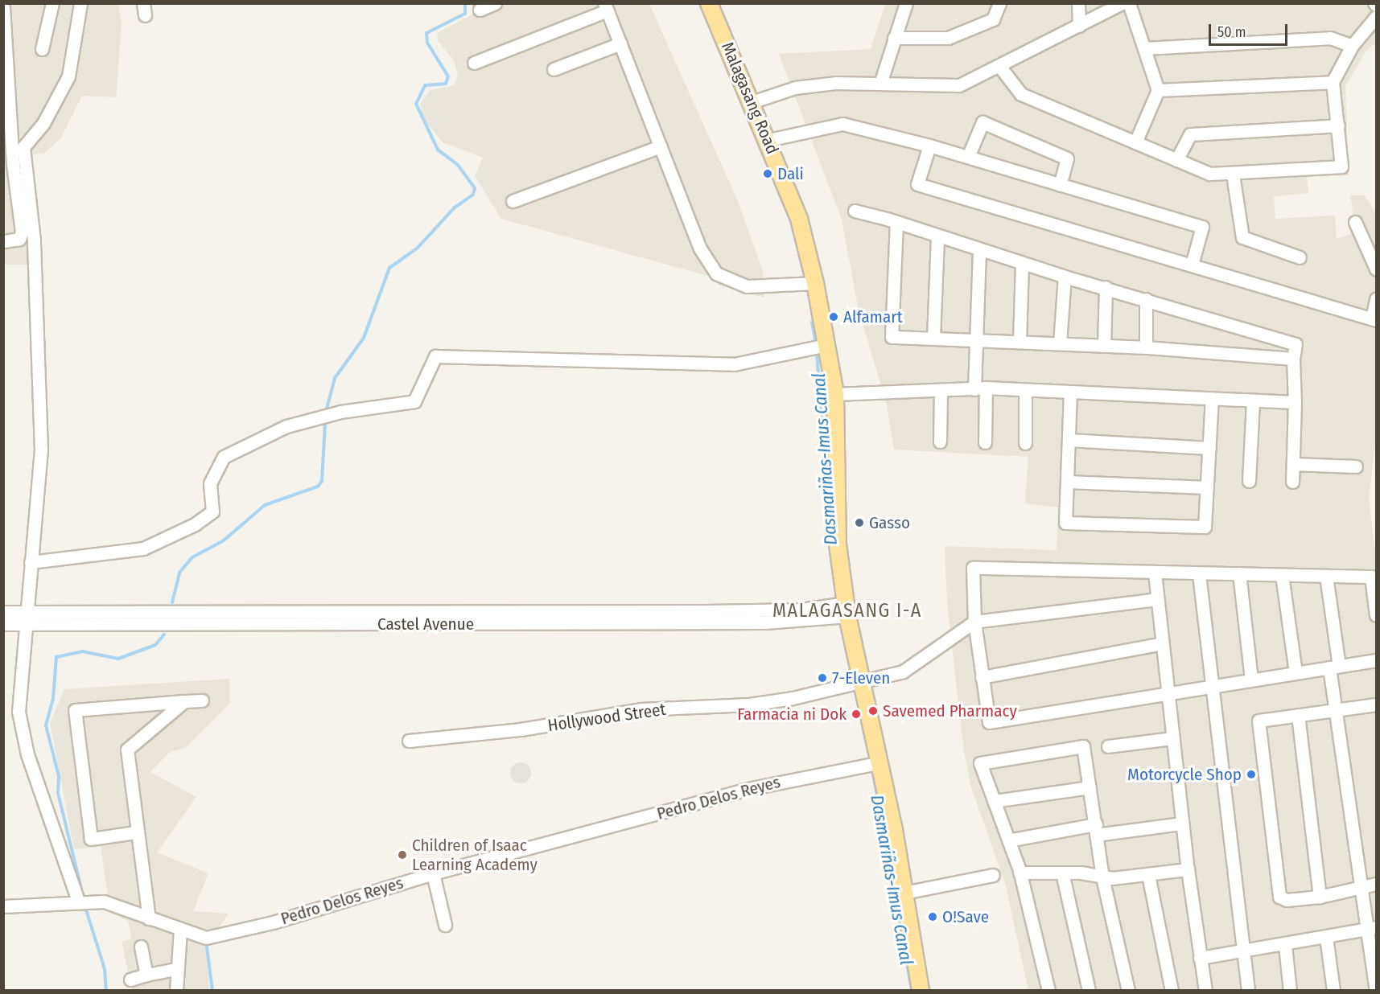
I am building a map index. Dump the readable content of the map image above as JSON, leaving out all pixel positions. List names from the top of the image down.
{
  "streets": {
    "main road": ["Malagasang Road"],
    "street": ["Castel Avenue", "Hollywood Street", "Pedro Delos Reyes"]
  },
  "crossings": [
    ["Malagasang Road", "Castel Avenue"],
    ["Malagasang Road", "Hollywood Street"],
    ["Malagasang Road", "Pedro Delos Reyes"]
  ],
  "districts": ["MALAGASANG I-A"],
  "water": ["Dasmariñas-Imus Canal"],
  "places": [
    "Dali",
    "Alfamart",
    "Gasso",
    "7-Eleven",
    "Savemed Pharmacy",
    "Farmacia ni Dok",
    "Motorcycle Shop",
    "Children of Isaac Learning Academy",
    "O!Save"
  ],
  "scale_bar": "50 m"
}
